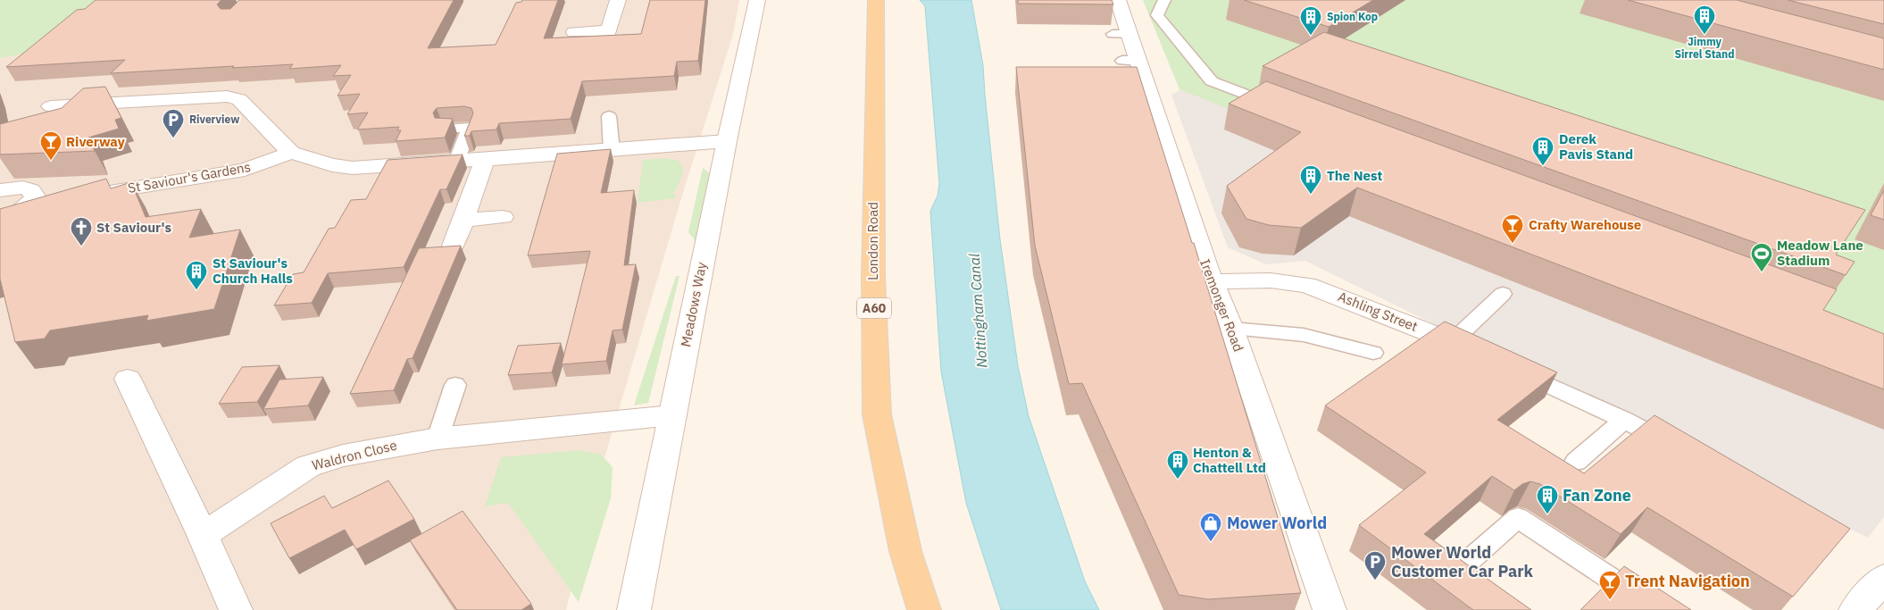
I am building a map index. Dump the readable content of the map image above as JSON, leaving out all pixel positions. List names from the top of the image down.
{
  "streets": {
    "main road": ["London Road", "A60"],
    "street": [
      "St Saviour's Gardens",
      "Meadows Way",
      "Iremonger Road",
      "Ashling Street",
      "Waldron Close"
    ]
  },
  "crossings": [
    ["Meadows Way", "Waldron Close"],
    ["Iremonger Road", "Ashling Street"]
  ],
  "water": ["Nottingham Canal"],
  "places": {
    "building": [
      "Jimmy Sirrel Stand",
      "Spion Kop",
      "Derek Pavis Stand",
      "The Nest",
      "St Saviour's Church Halls",
      "Henton & Chattell Ltd",
      "Fan Zone"
    ],
    "parking": ["Riverview", "Mower World Customer Car Park"],
    "bar": ["Riverway", "Crafty Warehouse", "Trent Navigation"],
    "church": ["St Saviour's"],
    "sports": ["Meadow Lane Stadium"],
    "shop": ["Mower World"]
  }
}
